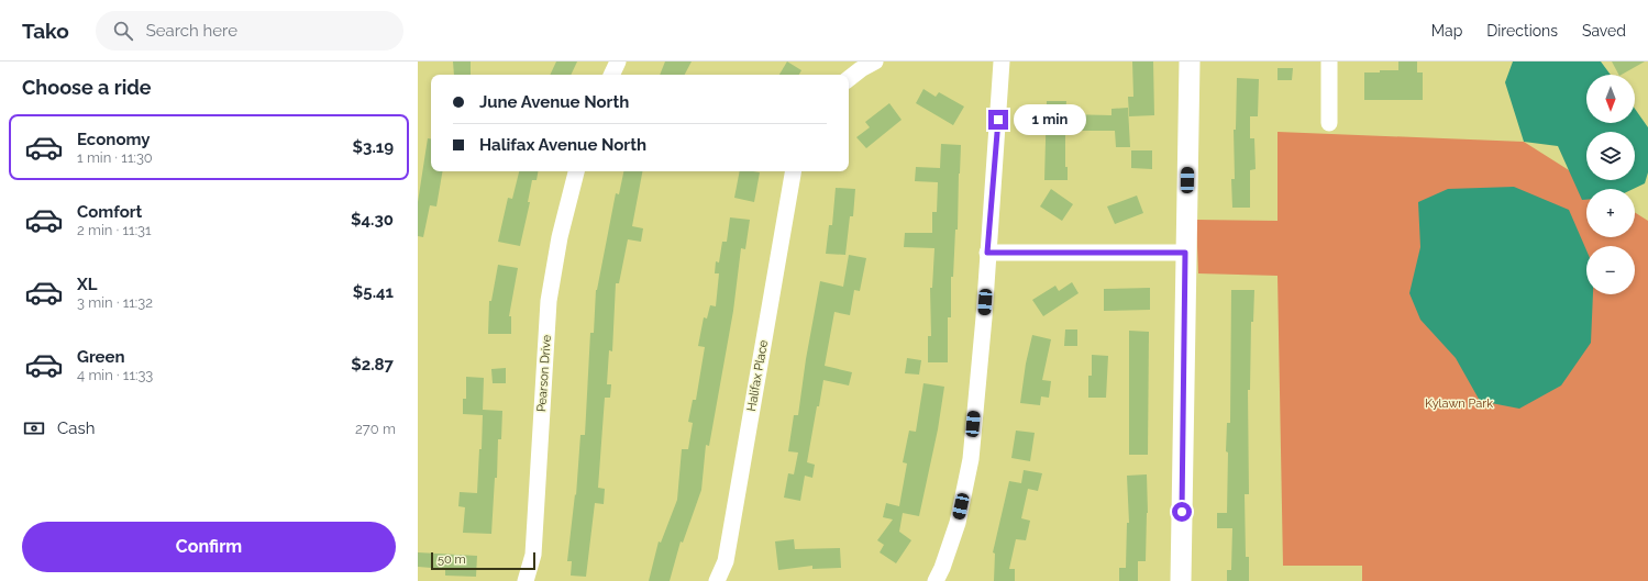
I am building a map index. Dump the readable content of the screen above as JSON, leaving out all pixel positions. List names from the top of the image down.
{
  "streets": {
    "street": ["Pearson Drive", "Halifax Place"]
  },
  "parks": ["Kylawn Park"],
  "scale_bar": "50 m",
  "north": "bottom",
  "page": {
    "header": "Tako",
    "search": "Search here",
    "nav": ["Map", "Directions", "Saved"],
    "heading": "Choose a ride",
    "map_buttons": ["+", "−"],
    "banner": ["June Avenue North", "Halifax Avenue North"],
    "bubble": "1 min",
    "list": [
      {
        "name": "Economy",
        "note": "1 min · 11:30",
        "value": "$3.19"
      },
      {
        "name": "Comfort",
        "note": "2 min · 11:31",
        "value": "$4.30"
      },
      {
        "name": "XL",
        "note": "3 min · 11:32",
        "value": "$5.41"
      },
      {
        "name": "Green",
        "note": "4 min · 11:33",
        "value": "$2.87"
      }
    ],
    "pay": ["Cash", "270 m"],
    "buttons": "Confirm",
    "scale": "50 m"
  }
}
